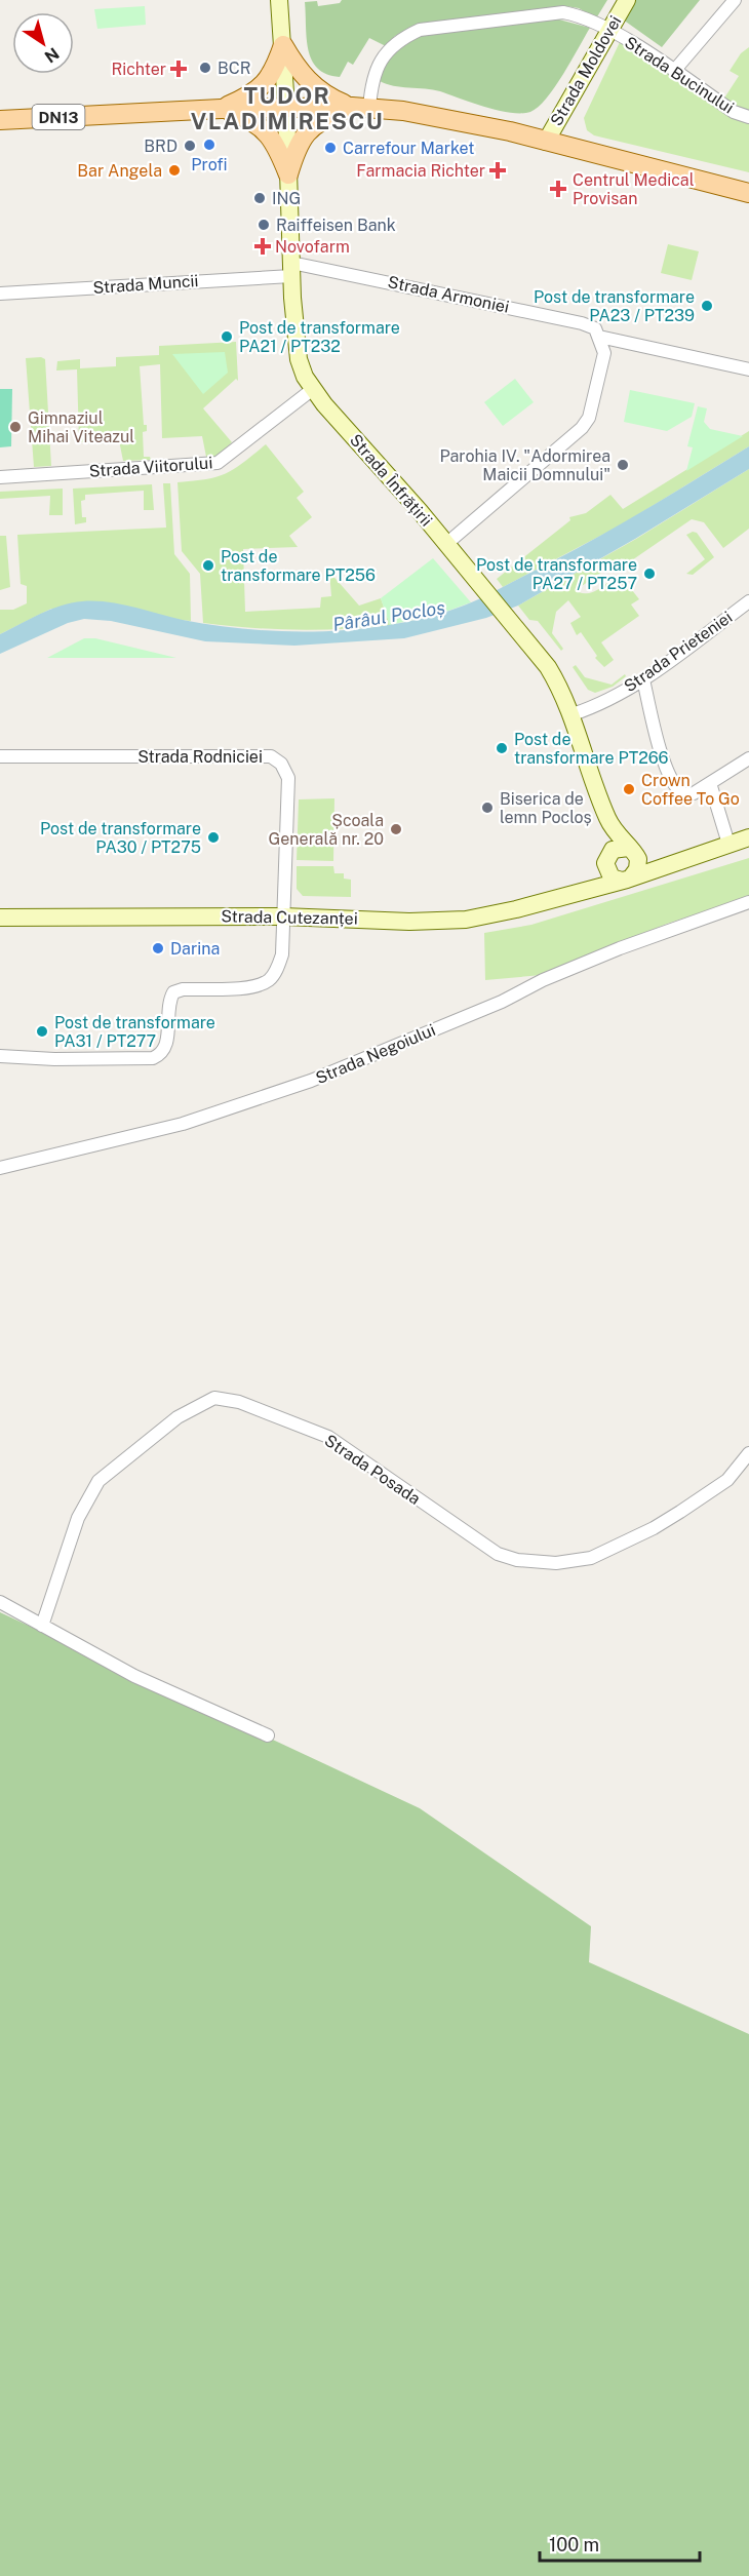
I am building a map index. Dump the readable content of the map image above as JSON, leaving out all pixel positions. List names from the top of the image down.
{
  "streets": {
    "main road": ["DN13"],
    "street": [
      "Strada Moldovei",
      "Strada Bucinului",
      "Strada Muncii",
      "Strada Armoniei",
      "Strada Viitorului",
      "Strada Înfrățirii",
      "Strada Prieteniei",
      "Strada Rodniciei",
      "Strada Cutezanței",
      "Strada Negoiului",
      "Strada Posada"
    ]
  },
  "crossings": [
    ["Strada Moldovei", "Strada Bucinului"],
    ["Strada Moldovei", "DN13"],
    ["Strada Bucinului", "DN13"],
    ["DN13", "Strada Înfrățirii"],
    ["Strada Muncii", "Strada Armoniei"],
    ["Strada Muncii", "Strada Înfrățirii"],
    ["Strada Armoniei", "Strada Înfrățirii"],
    ["Strada Viitorului", "Strada Înfrățirii"],
    ["Strada Înfrățirii", "Strada Prieteniei"],
    ["Strada Înfrățirii", "Strada Cutezanței"],
    ["Strada Rodniciei", "Strada Cutezanței"]
  ],
  "districts": ["TUDOR VLADIMIRESCU"],
  "water": ["Pârâul Pocloș"],
  "places": {
    "other": [
      "BCR",
      "Profi",
      "BRD",
      "Carrefour Market",
      "Bar Angela",
      "ING",
      "Raiffeisen Bank",
      "Post de transformare PA23 / PT239",
      "Post de transformare PA21 / PT232",
      "Gimnaziul Mihai Viteazul",
      "Parohia IV. \"Adormirea Maicii Domnului\"",
      "Post de transformare PT256",
      "Post de transformare PA27 / PT257",
      "Post de transformare PT266",
      "Crown Coffee To Go",
      "Biserica de lemn Pocloș",
      "Școala Generală nr. 20",
      "Post de transformare PA30 / PT275",
      "Darina",
      "Post de transformare PA31 / PT277"
    ],
    "health": [
      "Richter",
      "Farmacia Richter",
      "Centrul Medical Provisan",
      "Novofarm"
    ]
  },
  "scale_bar": "100 m",
  "north": "bottom right"
}
